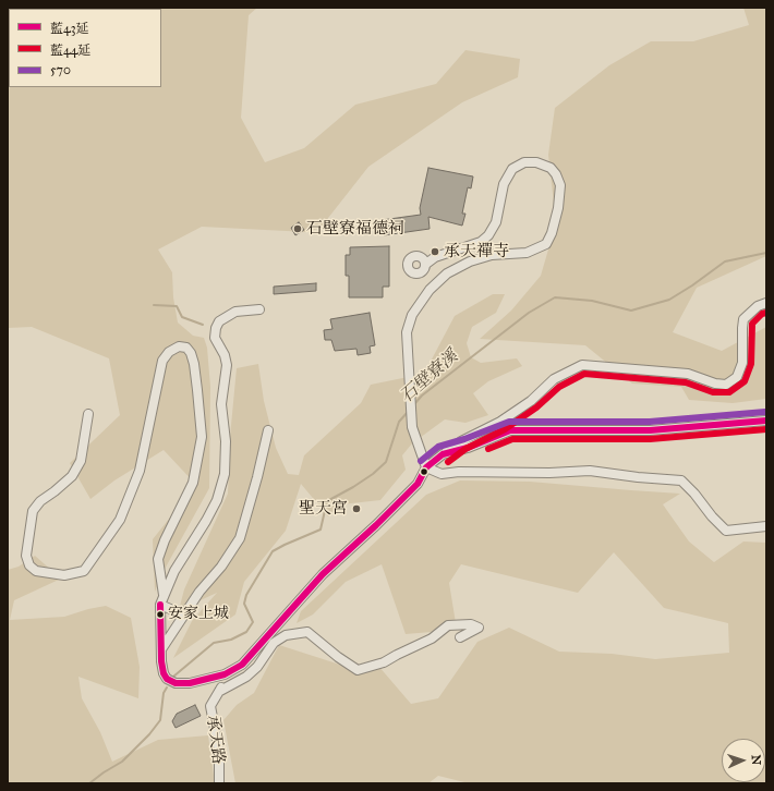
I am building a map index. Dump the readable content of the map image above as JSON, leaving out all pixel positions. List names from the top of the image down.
{
  "streets": {
    "street": ["承天路"]
  },
  "water": ["石壁寮溪"],
  "places": [
    "石壁寮福德祠",
    "承天禪寺",
    "聖天宮",
    "安家上城"
  ],
  "lines": ["transit line 藍44延", "transit line 570", "transit line 藍43延"],
  "legend": ["藍43延", "藍44延", "570"],
  "north": "right"
}
